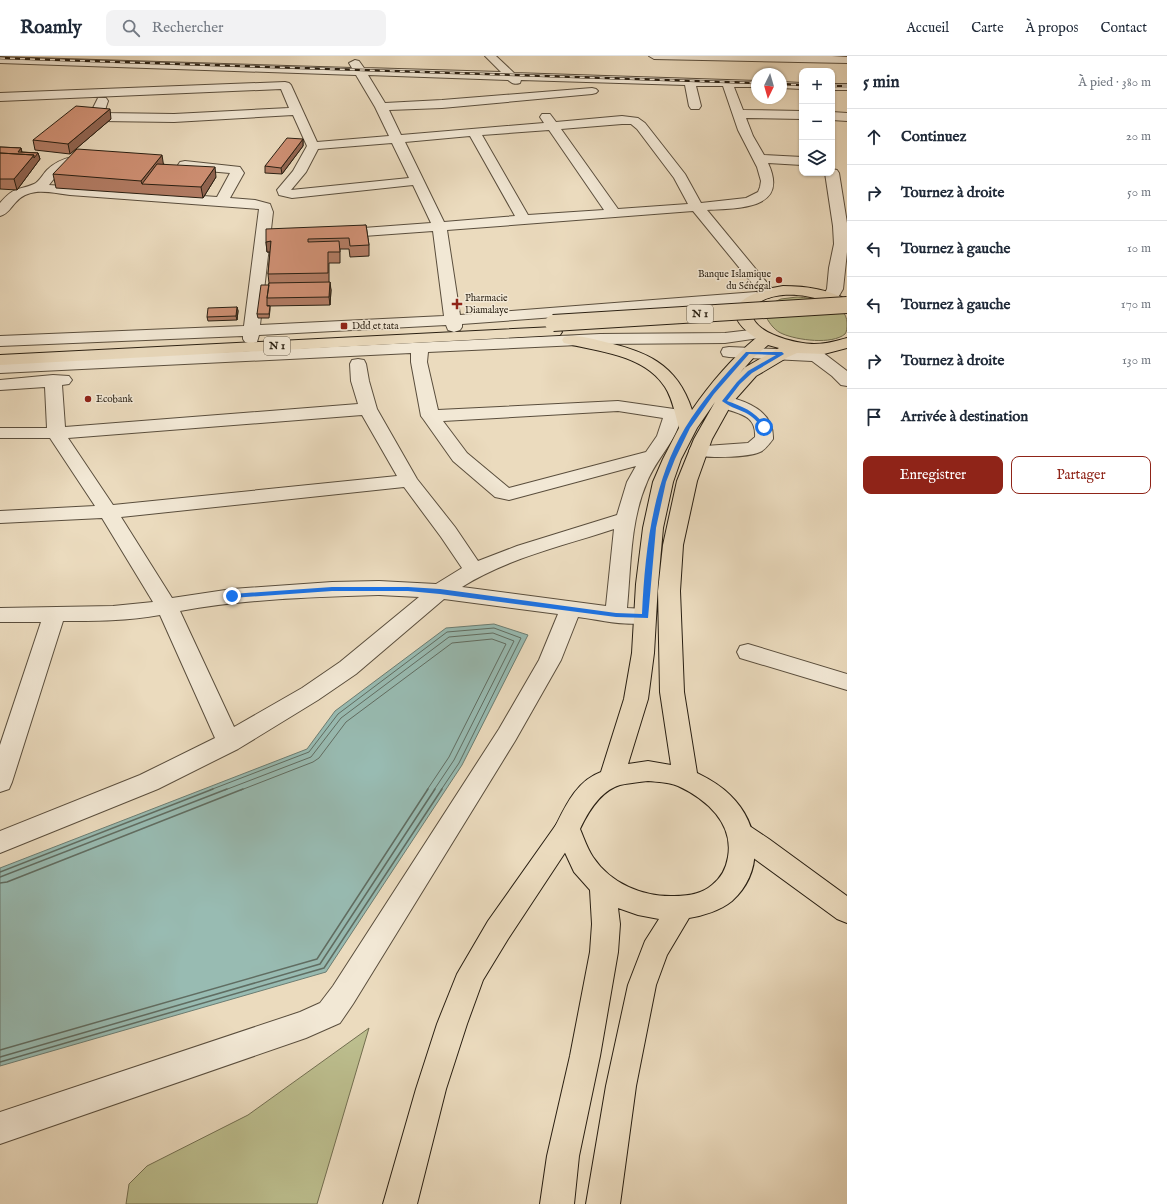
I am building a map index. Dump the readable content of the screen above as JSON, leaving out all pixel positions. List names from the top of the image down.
{
  "streets": {
    "main road": ["N 1"]
  },
  "places": {
    "other": ["Banque Islamique du Sénégal", "Ecobank"],
    "health": ["Pharmacie Diamalaye"],
    "transit": ["Ddd et tata"]
  },
  "north": "bottom",
  "page": {
    "header": "Roamly",
    "search": "Rechercher",
    "nav": [
      "Accueil",
      "Carte",
      "À propos",
      "Contact"
    ],
    "heading": ["5 min", "À pied · 380 m"],
    "map_buttons": ["+", "−"],
    "list": [
      ["Continuez", "20 m"],
      ["Tournez à droite", "50 m"],
      ["Tournez à gauche", "10 m"],
      ["Tournez à gauche", "170 m"],
      ["Tournez à droite", "130 m"],
      "Arrivée à destination"
    ],
    "buttons": ["Enregistrer", "Partager"]
  }
}
